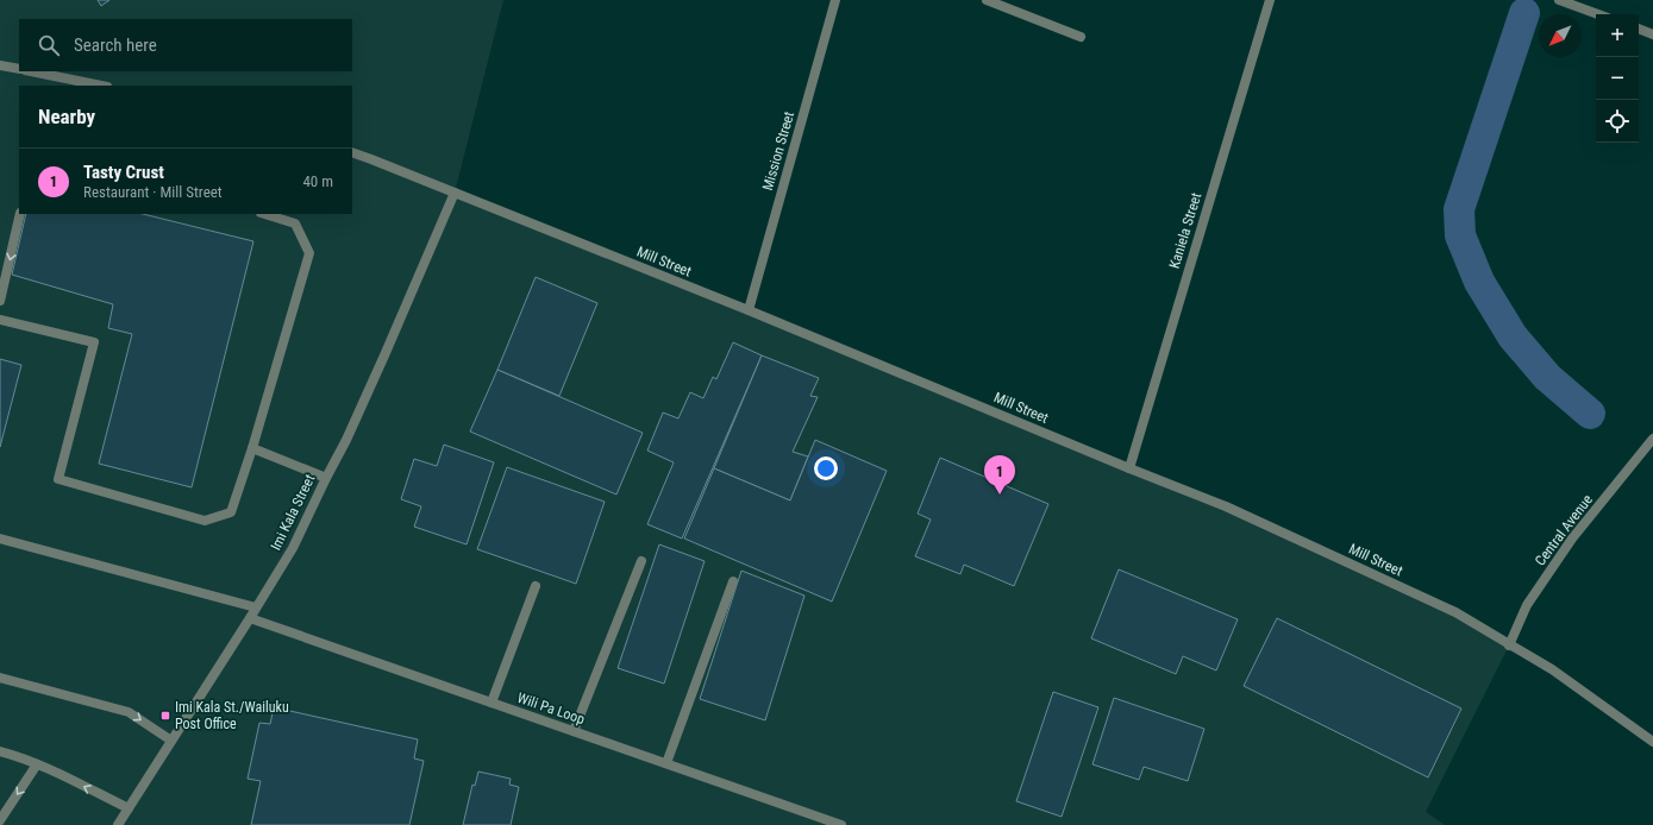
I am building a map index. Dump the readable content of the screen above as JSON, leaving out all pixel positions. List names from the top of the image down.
{
  "streets": {
    "street": [
      "Mission Street",
      "Kaniela Street",
      "Mill Street",
      "Imi Kala Street",
      "Central Avenue",
      "Wili Pa Loop"
    ]
  },
  "crossings": [
    ["Mission Street", "Mill Street"],
    ["Kaniela Street", "Mill Street"],
    ["Mill Street", "Imi Kala Street"],
    ["Mill Street", "Central Avenue"],
    ["Imi Kala Street", "Wili Pa Loop"]
  ],
  "places": {
    "transit": ["Imi Kala St./Wailuku Post Office"]
  },
  "north": "bottom left",
  "page": {
    "map_buttons": ["+", "−"],
    "search": "Search here",
    "heading": "Nearby",
    "list": [
      {
        "mark": "1",
        "name": "Tasty Crust",
        "note": "Restaurant · Mill Street",
        "value": "40 m"
      }
    ],
    "pins": "1"
  }
}
